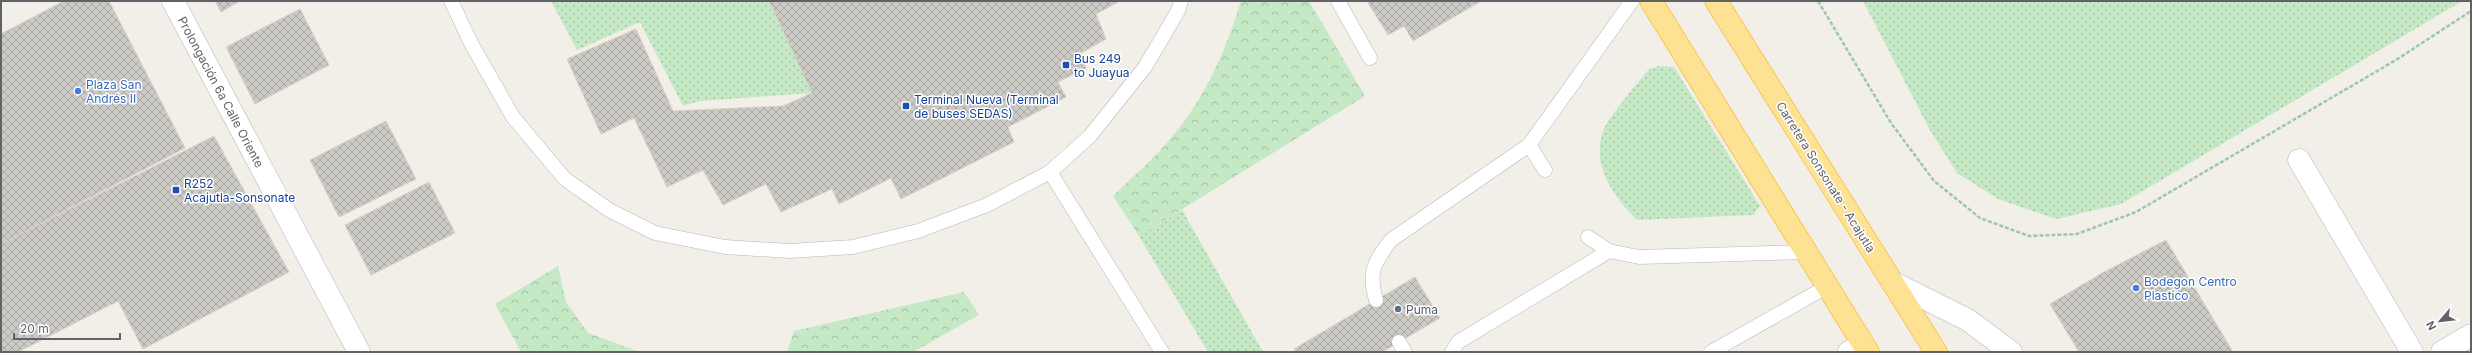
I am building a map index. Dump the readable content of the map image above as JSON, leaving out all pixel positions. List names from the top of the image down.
{
  "streets": {
    "highway": ["Carretera Sonsonate - Acajutla"],
    "street": ["Prolongación 6a Calle Oriente"]
  },
  "places": {
    "transit": ["Bus 249 to Juayua", "Terminal Nueva (Terminal de buses SEDAS)", "R252 Acajutla-Sonsonate"],
    "other": ["Plaza San Andrés II", "Bodegon Centro Plastico", "Puma"]
  },
  "scale_bar": "20 m",
  "north": "bottom left"
}
